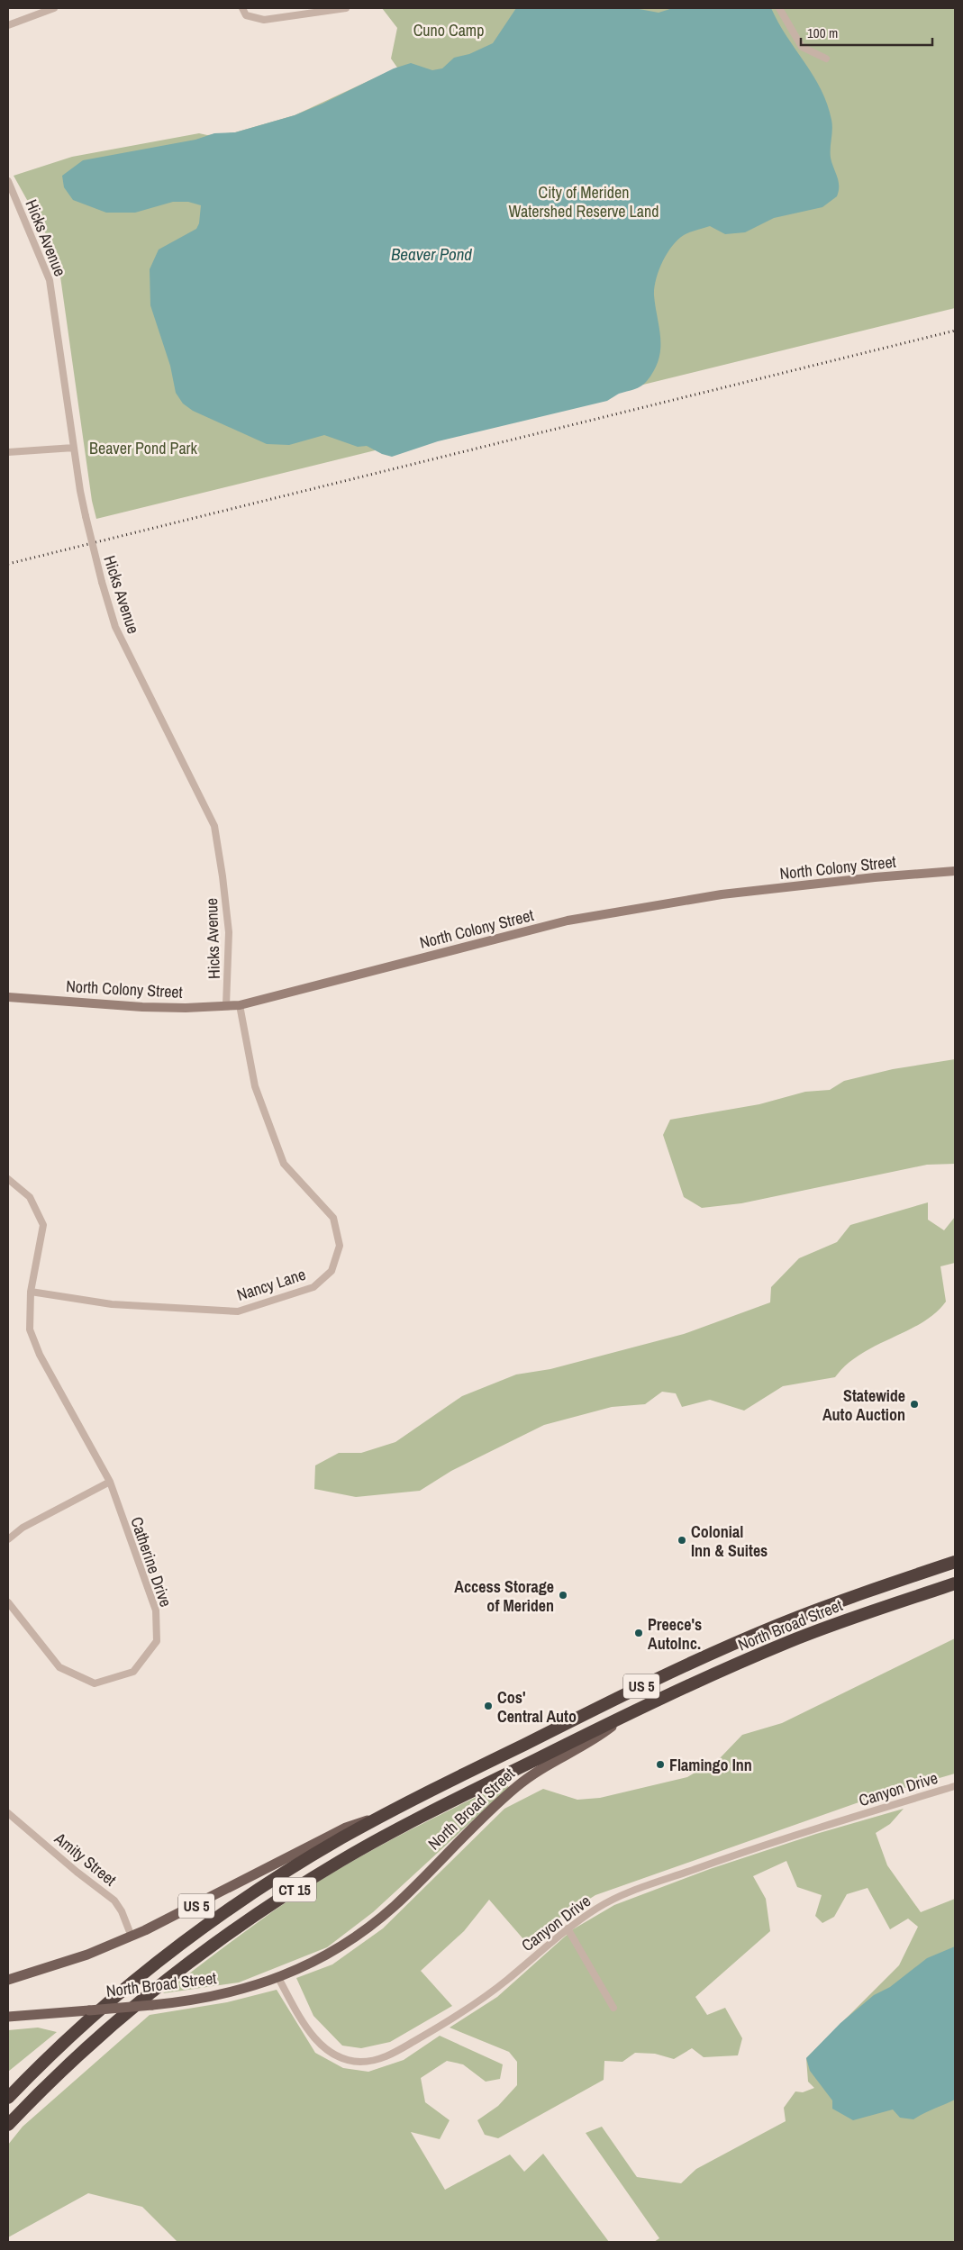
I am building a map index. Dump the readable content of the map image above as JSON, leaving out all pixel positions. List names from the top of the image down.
{
  "streets": {
    "highway": ["North Broad Street", "US 5", "CT 15"],
    "main road": ["North Colony Street"],
    "street": [
      "Hicks Avenue",
      "Nancy Lane",
      "Catherine Drive",
      "Canyon Drive",
      "Amity Street"
    ]
  },
  "crossings": [
    ["Hicks Avenue", "North Colony Street"],
    ["North Colony Street", "Nancy Lane"],
    ["Nancy Lane", "Catherine Drive"],
    ["North Broad Street", "Canyon Drive"],
    ["North Broad Street", "Amity Street"],
    ["North Broad Street", "CT 15"]
  ],
  "water": ["Beaver Pond"],
  "parks": ["Cuno Camp", "City of Meriden Watershed Reserve Land", "Beaver Pond Park"],
  "places": [
    "Statewide Auto Auction",
    "Colonial Inn & Suites",
    "Access Storage of Meriden",
    "Preece's AutoInc.",
    "Cos' Central Auto",
    "Flamingo Inn"
  ],
  "scale_bar": "100 m"
}
